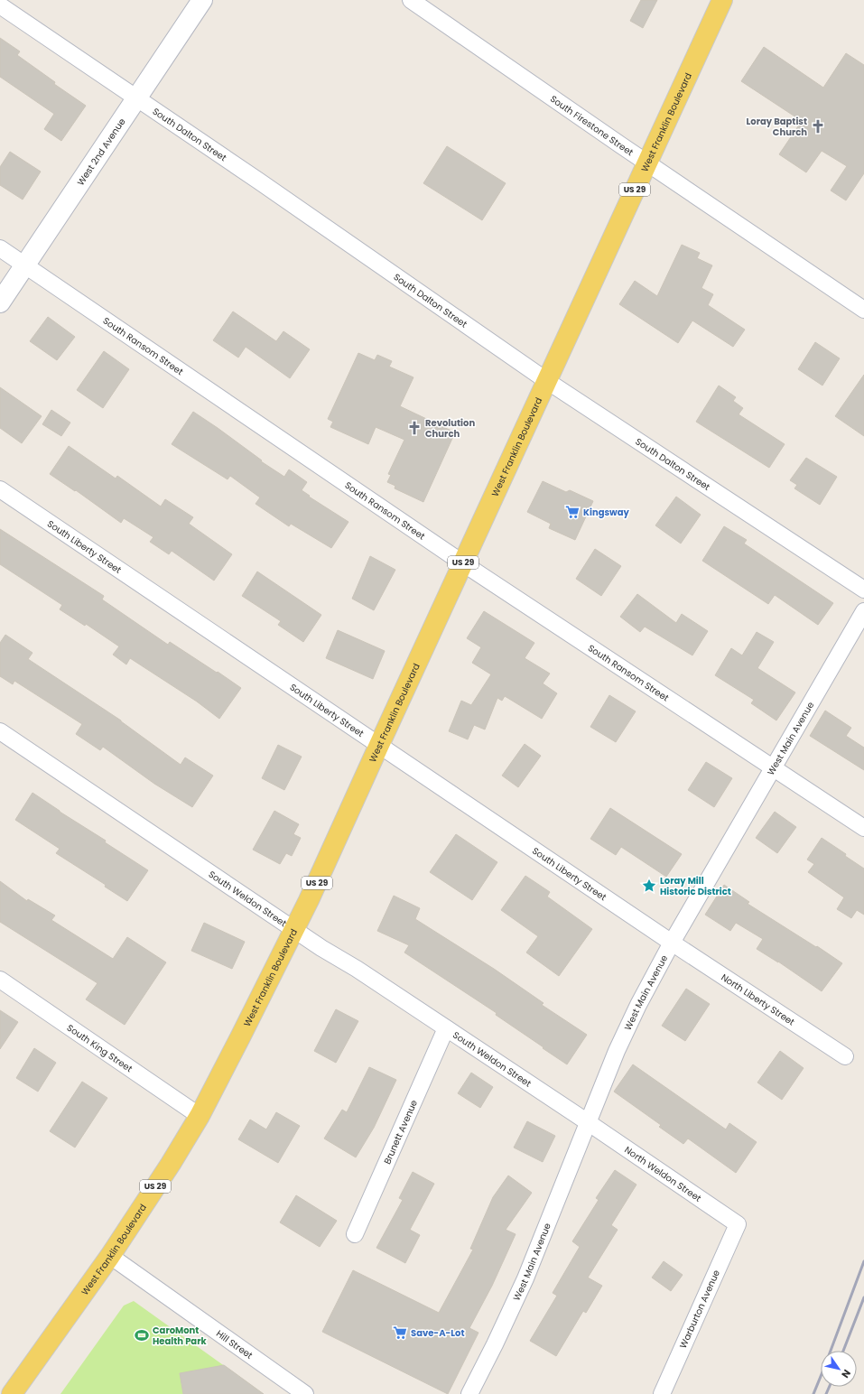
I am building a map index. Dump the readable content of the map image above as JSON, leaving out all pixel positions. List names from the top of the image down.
{
  "streets": {
    "main road": ["West Franklin Boulevard", "US 29"],
    "street": [
      "South Firestone Street",
      "South Dalton Street",
      "West 2nd Avenue",
      "South Ransom Street",
      "South Liberty Street",
      "West Main Avenue",
      "South Weldon Street",
      "North Liberty Street",
      "South King Street",
      "Brunett Avenue",
      "North Weldon Street",
      "Warburton Avenue",
      "Hill Street"
    ]
  },
  "crossings": [
    ["West Franklin Boulevard", "South Firestone Street"],
    ["West Franklin Boulevard", "South Dalton Street"],
    ["West Franklin Boulevard", "South Ransom Street"],
    ["West Franklin Boulevard", "South Liberty Street"],
    ["West Franklin Boulevard", "South Weldon Street"],
    ["West Franklin Boulevard", "South King Street"],
    ["West Franklin Boulevard", "Hill Street"],
    ["South Dalton Street", "West 2nd Avenue"],
    ["West 2nd Avenue", "South Ransom Street"],
    ["South Ransom Street", "West Main Avenue"],
    ["South Liberty Street", "West Main Avenue"],
    ["South Liberty Street", "North Liberty Street"],
    ["West Main Avenue", "South Weldon Street"],
    ["West Main Avenue", "North Liberty Street"],
    ["West Main Avenue", "North Weldon Street"],
    ["South Weldon Street", "Brunett Avenue"],
    ["South Weldon Street", "North Weldon Street"],
    ["North Weldon Street", "Warburton Avenue"]
  ],
  "places": {
    "church": ["Loray Baptist Church", "Revolution Church"],
    "supermarket": ["Kingsway", "Save-A-Lot"],
    "place": ["Loray Mill Historic District"],
    "sports": ["CaroMont Health Park"]
  },
  "north": "bottom right"
}
